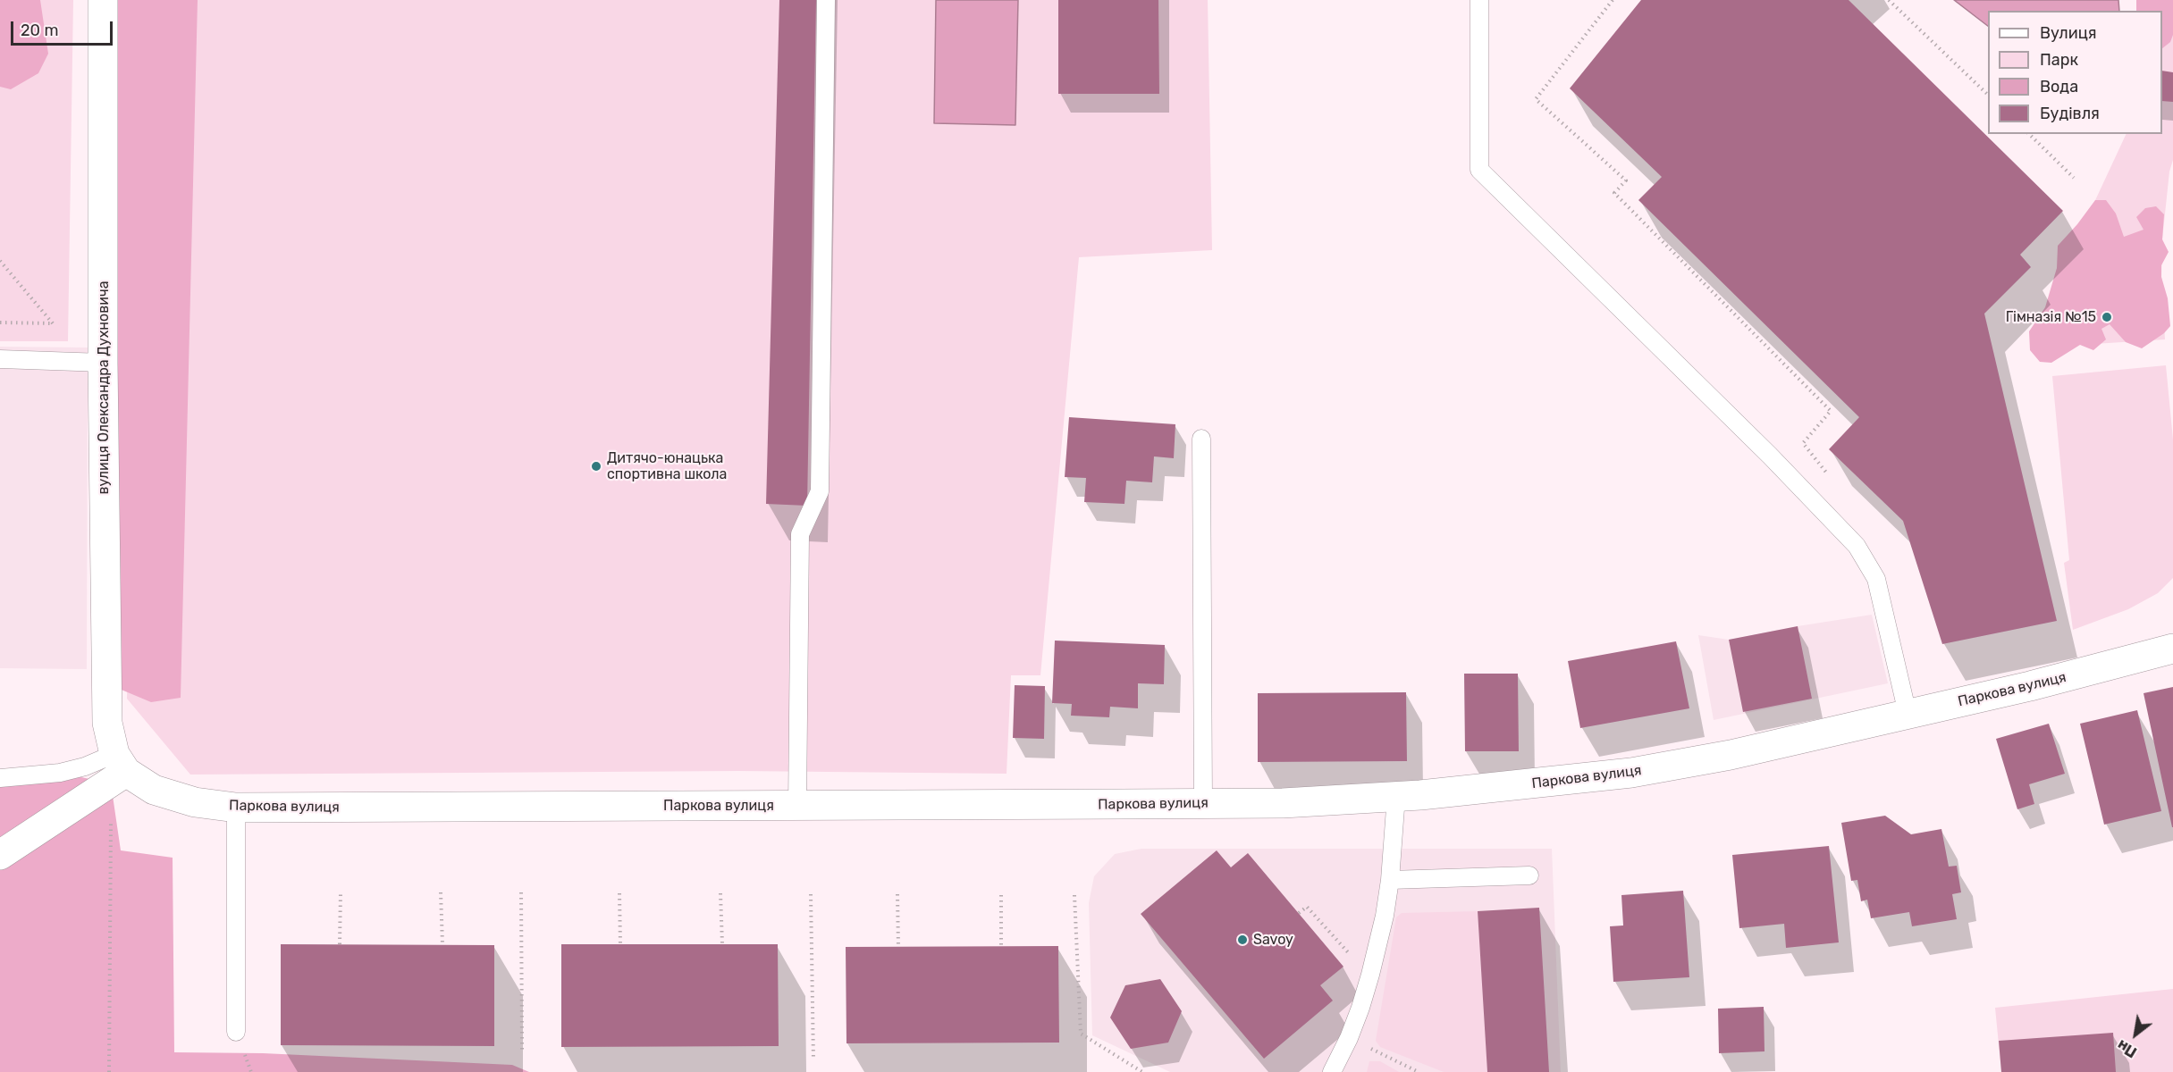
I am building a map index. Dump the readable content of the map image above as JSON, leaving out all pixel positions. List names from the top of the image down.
{
  "streets": {
    "street": ["вулиця Олександра Духновича", "Паркова вулиця"]
  },
  "crossings": [
    ["вулиця Олександра Духновича", "Паркова вулиця"]
  ],
  "places": ["Гімназія №15", "Дитячо-юнацька спортивна школа", "Savoy"],
  "legend": [
    "Вулиця",
    "Парк",
    "Вода",
    "Будівля"
  ],
  "scale_bar": "20 m",
  "north": "bottom left"
}
